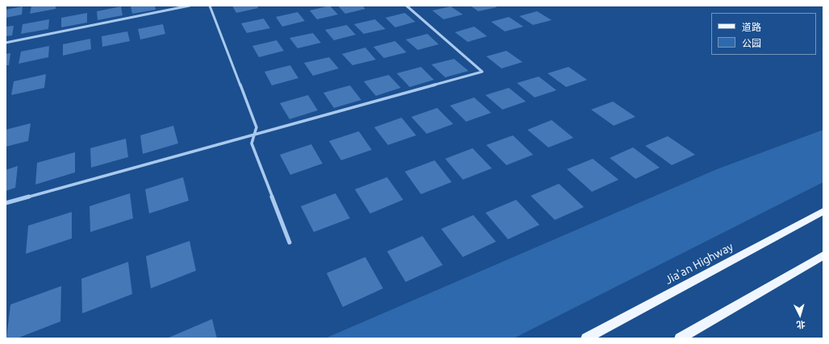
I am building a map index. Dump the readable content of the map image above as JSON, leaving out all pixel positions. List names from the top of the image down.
{
  "streets": {
    "main road": ["Jia'an Highway"]
  },
  "legend": ["道路", "公园"],
  "north": "bottom"
}
